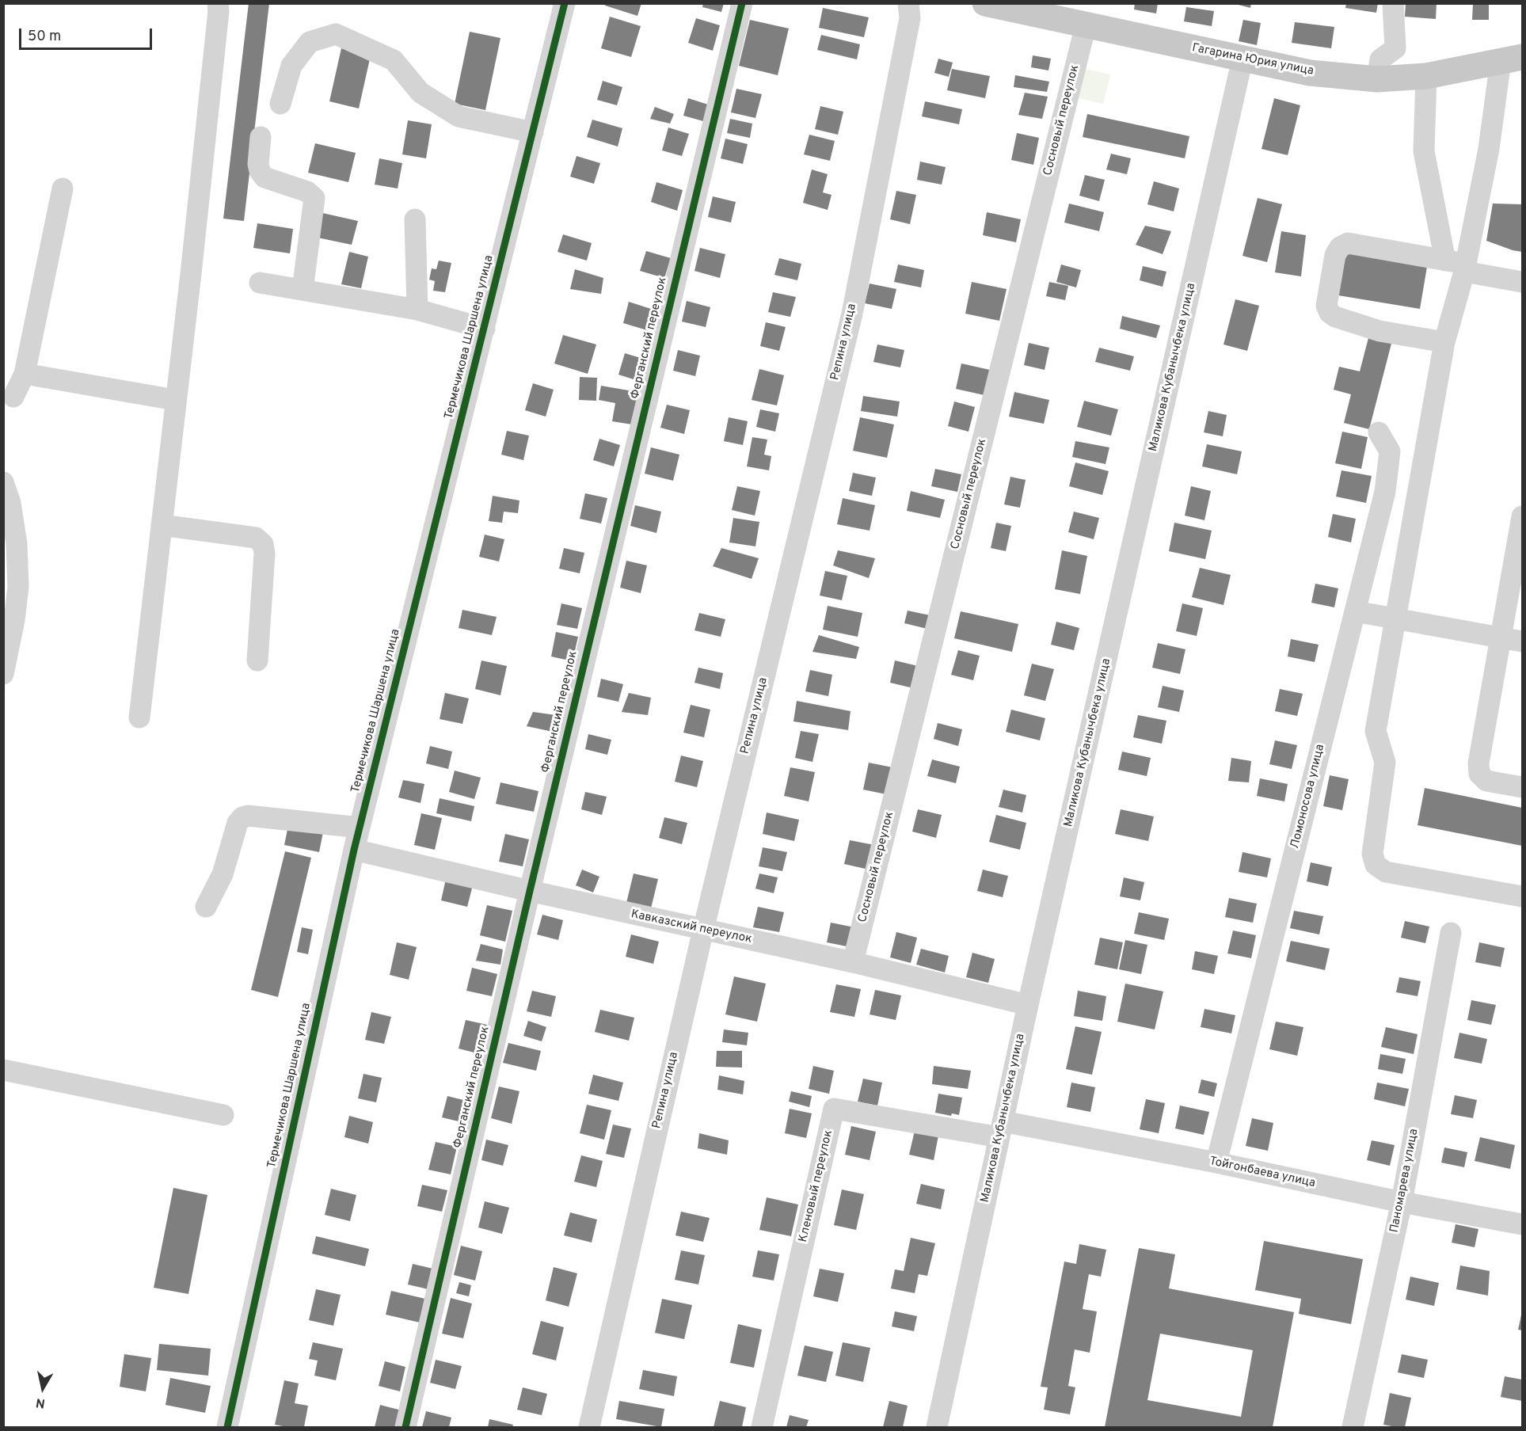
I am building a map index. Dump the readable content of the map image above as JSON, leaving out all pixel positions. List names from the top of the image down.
{
  "streets": {
    "main road": ["Гагарина Юрия улица"],
    "street": [
      "Сосновый переулок",
      "Термечикова Шаршена улица",
      "Ферганский переулок",
      "Репина улица",
      "Маликова Кубанычбека улица",
      "Ломоносова улица",
      "Кавказский переулок",
      "Тойгонбаева улица",
      "Паномарева улица",
      "Кленовый переулок"
    ]
  },
  "crossings": [
    ["Гагарина Юрия улица", "Сосновый переулок"],
    ["Гагарина Юрия улица", "Маликова Кубанычбека улица"],
    ["Сосновый переулок", "Кавказский переулок"],
    ["Термечикова Шаршена улица", "Кавказский переулок"],
    ["Ферганский переулок", "Кавказский переулок"],
    ["Репина улица", "Кавказский переулок"],
    ["Маликова Кубанычбека улица", "Кавказский переулок"],
    ["Маликова Кубанычбека улица", "Тойгонбаева улица"],
    ["Маликова Кубанычбека улица", "Кленовый переулок"],
    ["Ломоносова улица", "Тойгонбаева улица"],
    ["Тойгонбаева улица", "Паномарева улица"],
    ["Тойгонбаева улица", "Кленовый переулок"]
  ],
  "scale_bar": "50 m",
  "north": "bottom"
}
